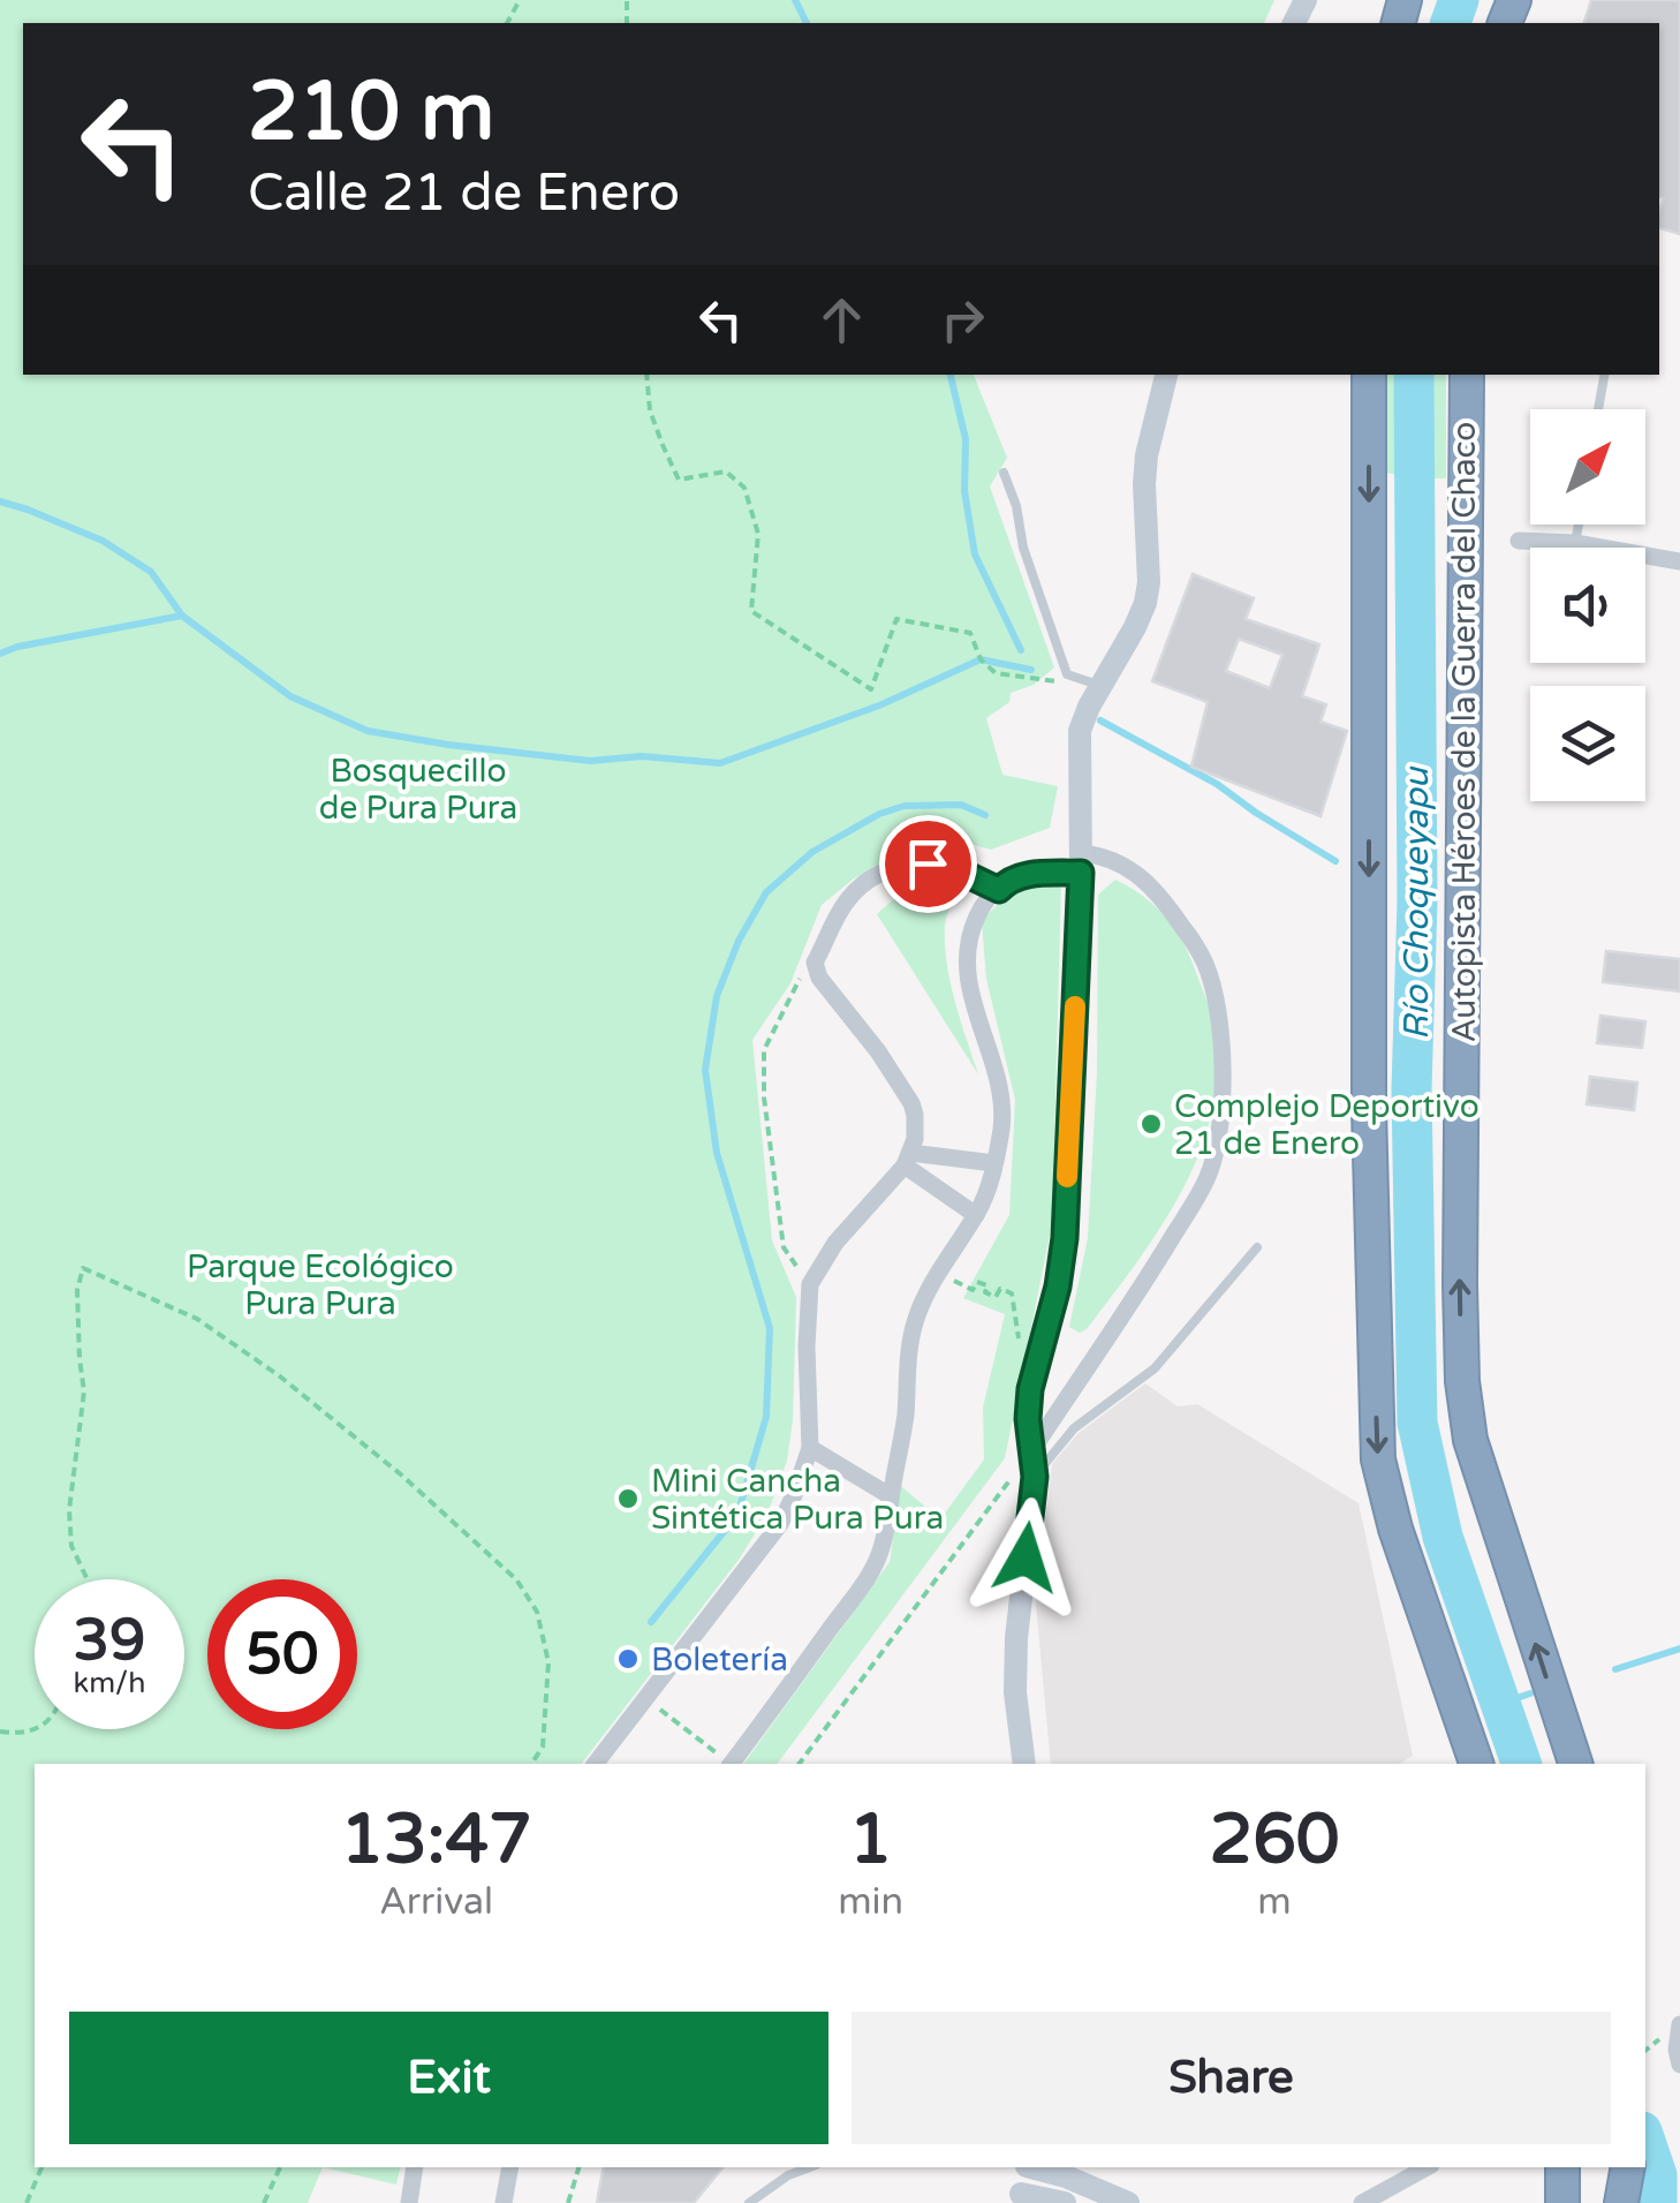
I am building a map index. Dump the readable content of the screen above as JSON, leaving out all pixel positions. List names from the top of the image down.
{
  "streets": {
    "highway": ["Autopista Héroes de la Guerra del Chaco"]
  },
  "water": ["Río Choqueyapu"],
  "parks": ["Bosquecillo de Pura Pura", "Parque Ecológico Pura Pura"],
  "places": ["Complejo Deportivo 21 de Enero", "Mini Cancha Sintética Pura Pura", "Boletería"],
  "north": "top right",
  "page": {
    "turn": ["210 m", "Calle 21 de Enero"],
    "speed": "39 km/h",
    "limit": "50",
    "eta": [
      "13:47",
      "Arrival",
      "1",
      "min",
      "260",
      "m"
    ],
    "buttons": ["Exit", "Share"]
  }
}
